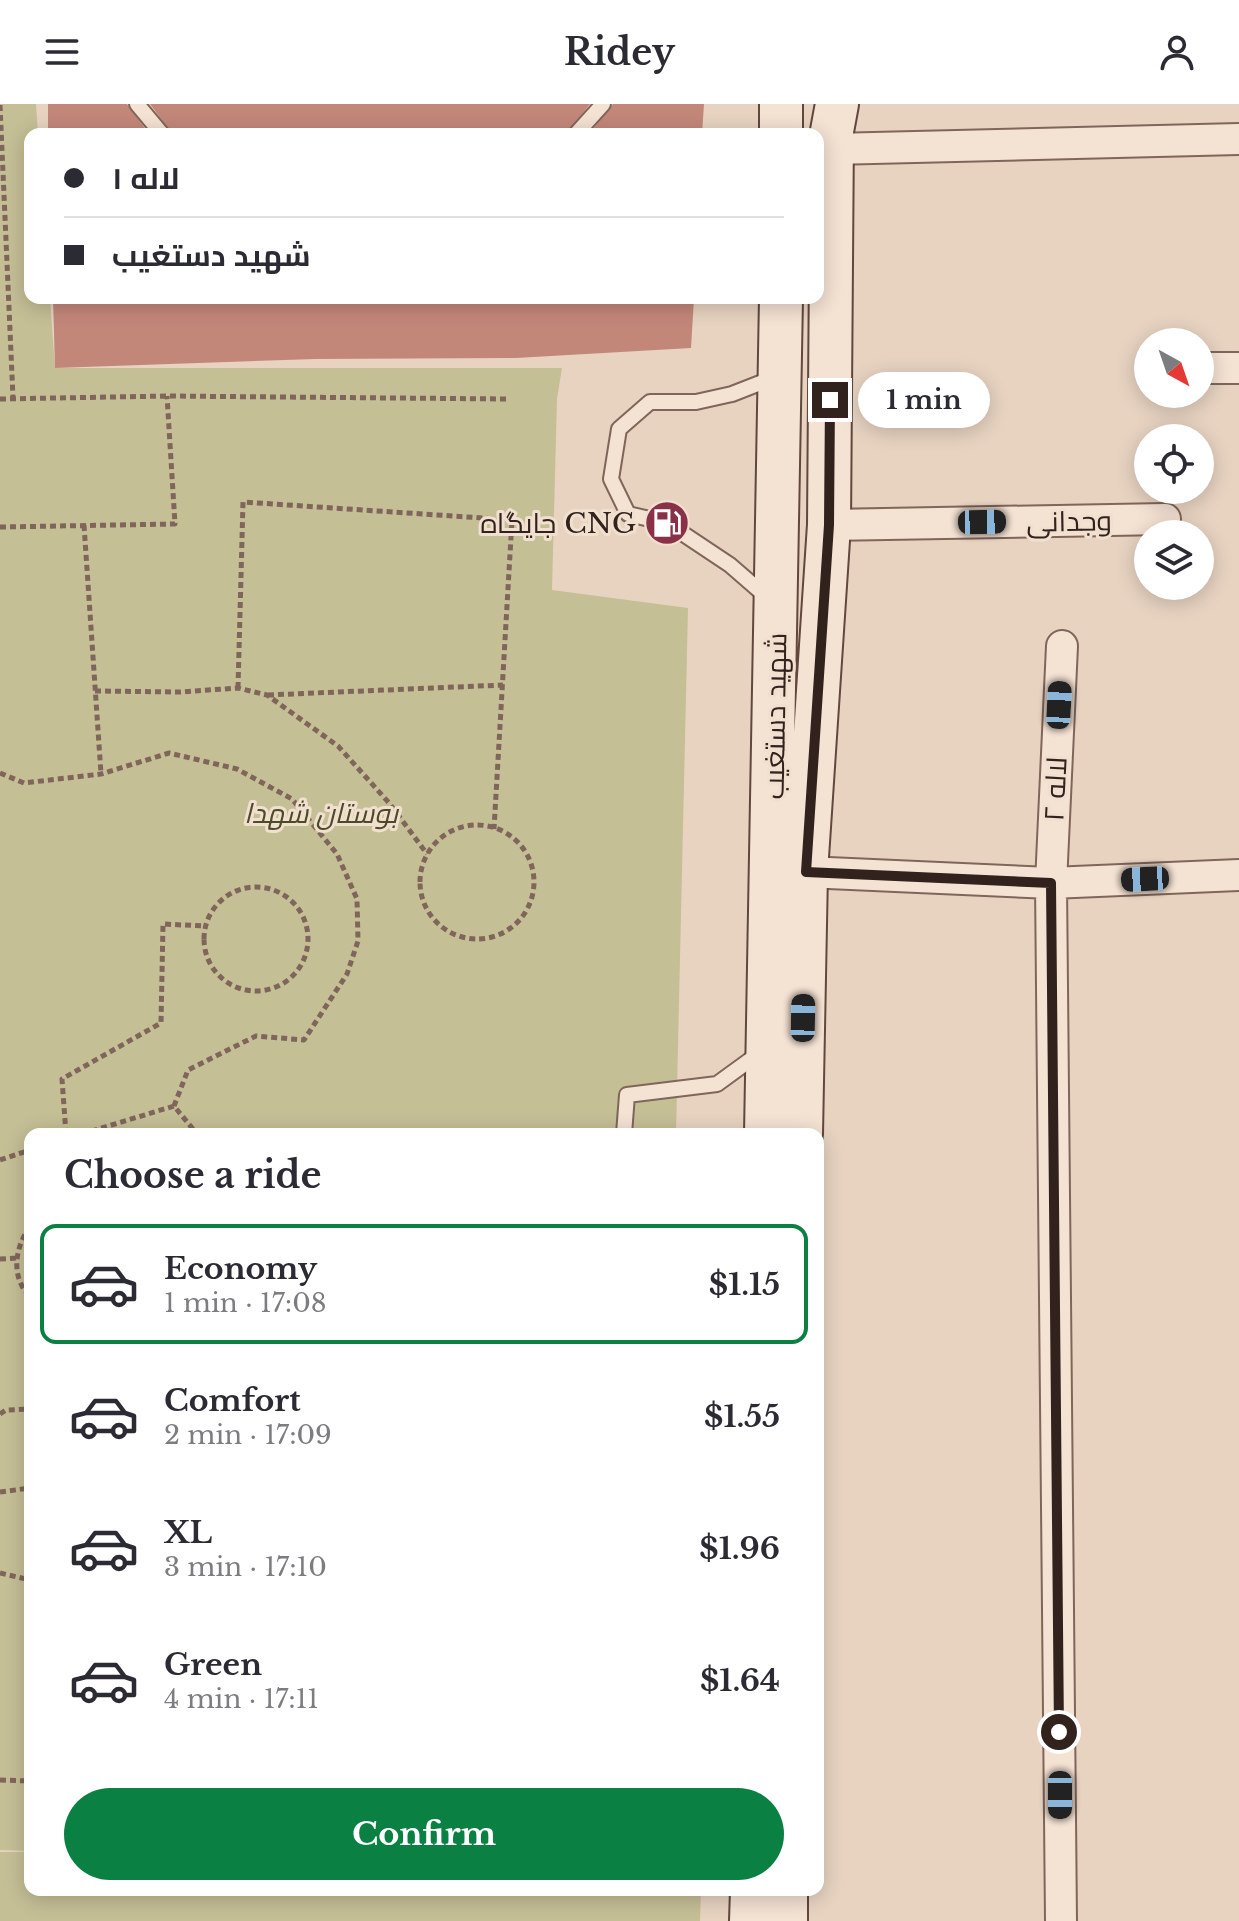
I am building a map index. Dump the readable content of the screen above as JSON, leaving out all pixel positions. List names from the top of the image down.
{
  "streets": {
    "main road": ["شهید دستغیب"],
    "street": ["وجدانی", "لاله ۲"]
  },
  "crossings": [
    ["وجدانی", "شهید دستغیب"]
  ],
  "parks": ["بوستان شهدا"],
  "places": {
    "fuel station": ["جایگاه CNG"]
  },
  "north": "bottom right",
  "page": {
    "header": "Ridey",
    "banner": ["لاله ۱", "شهید دستغیب"],
    "bubble": "1 min",
    "heading": "Choose a ride",
    "list": [
      {
        "name": "Economy",
        "note": "1 min · 17:08",
        "value": "$1.15"
      },
      {
        "name": "Comfort",
        "note": "2 min · 17:09",
        "value": "$1.55"
      },
      {
        "name": "XL",
        "note": "3 min · 17:10",
        "value": "$1.96"
      },
      {
        "name": "Green",
        "note": "4 min · 17:11",
        "value": "$1.64"
      }
    ],
    "buttons": "Confirm"
  }
}
